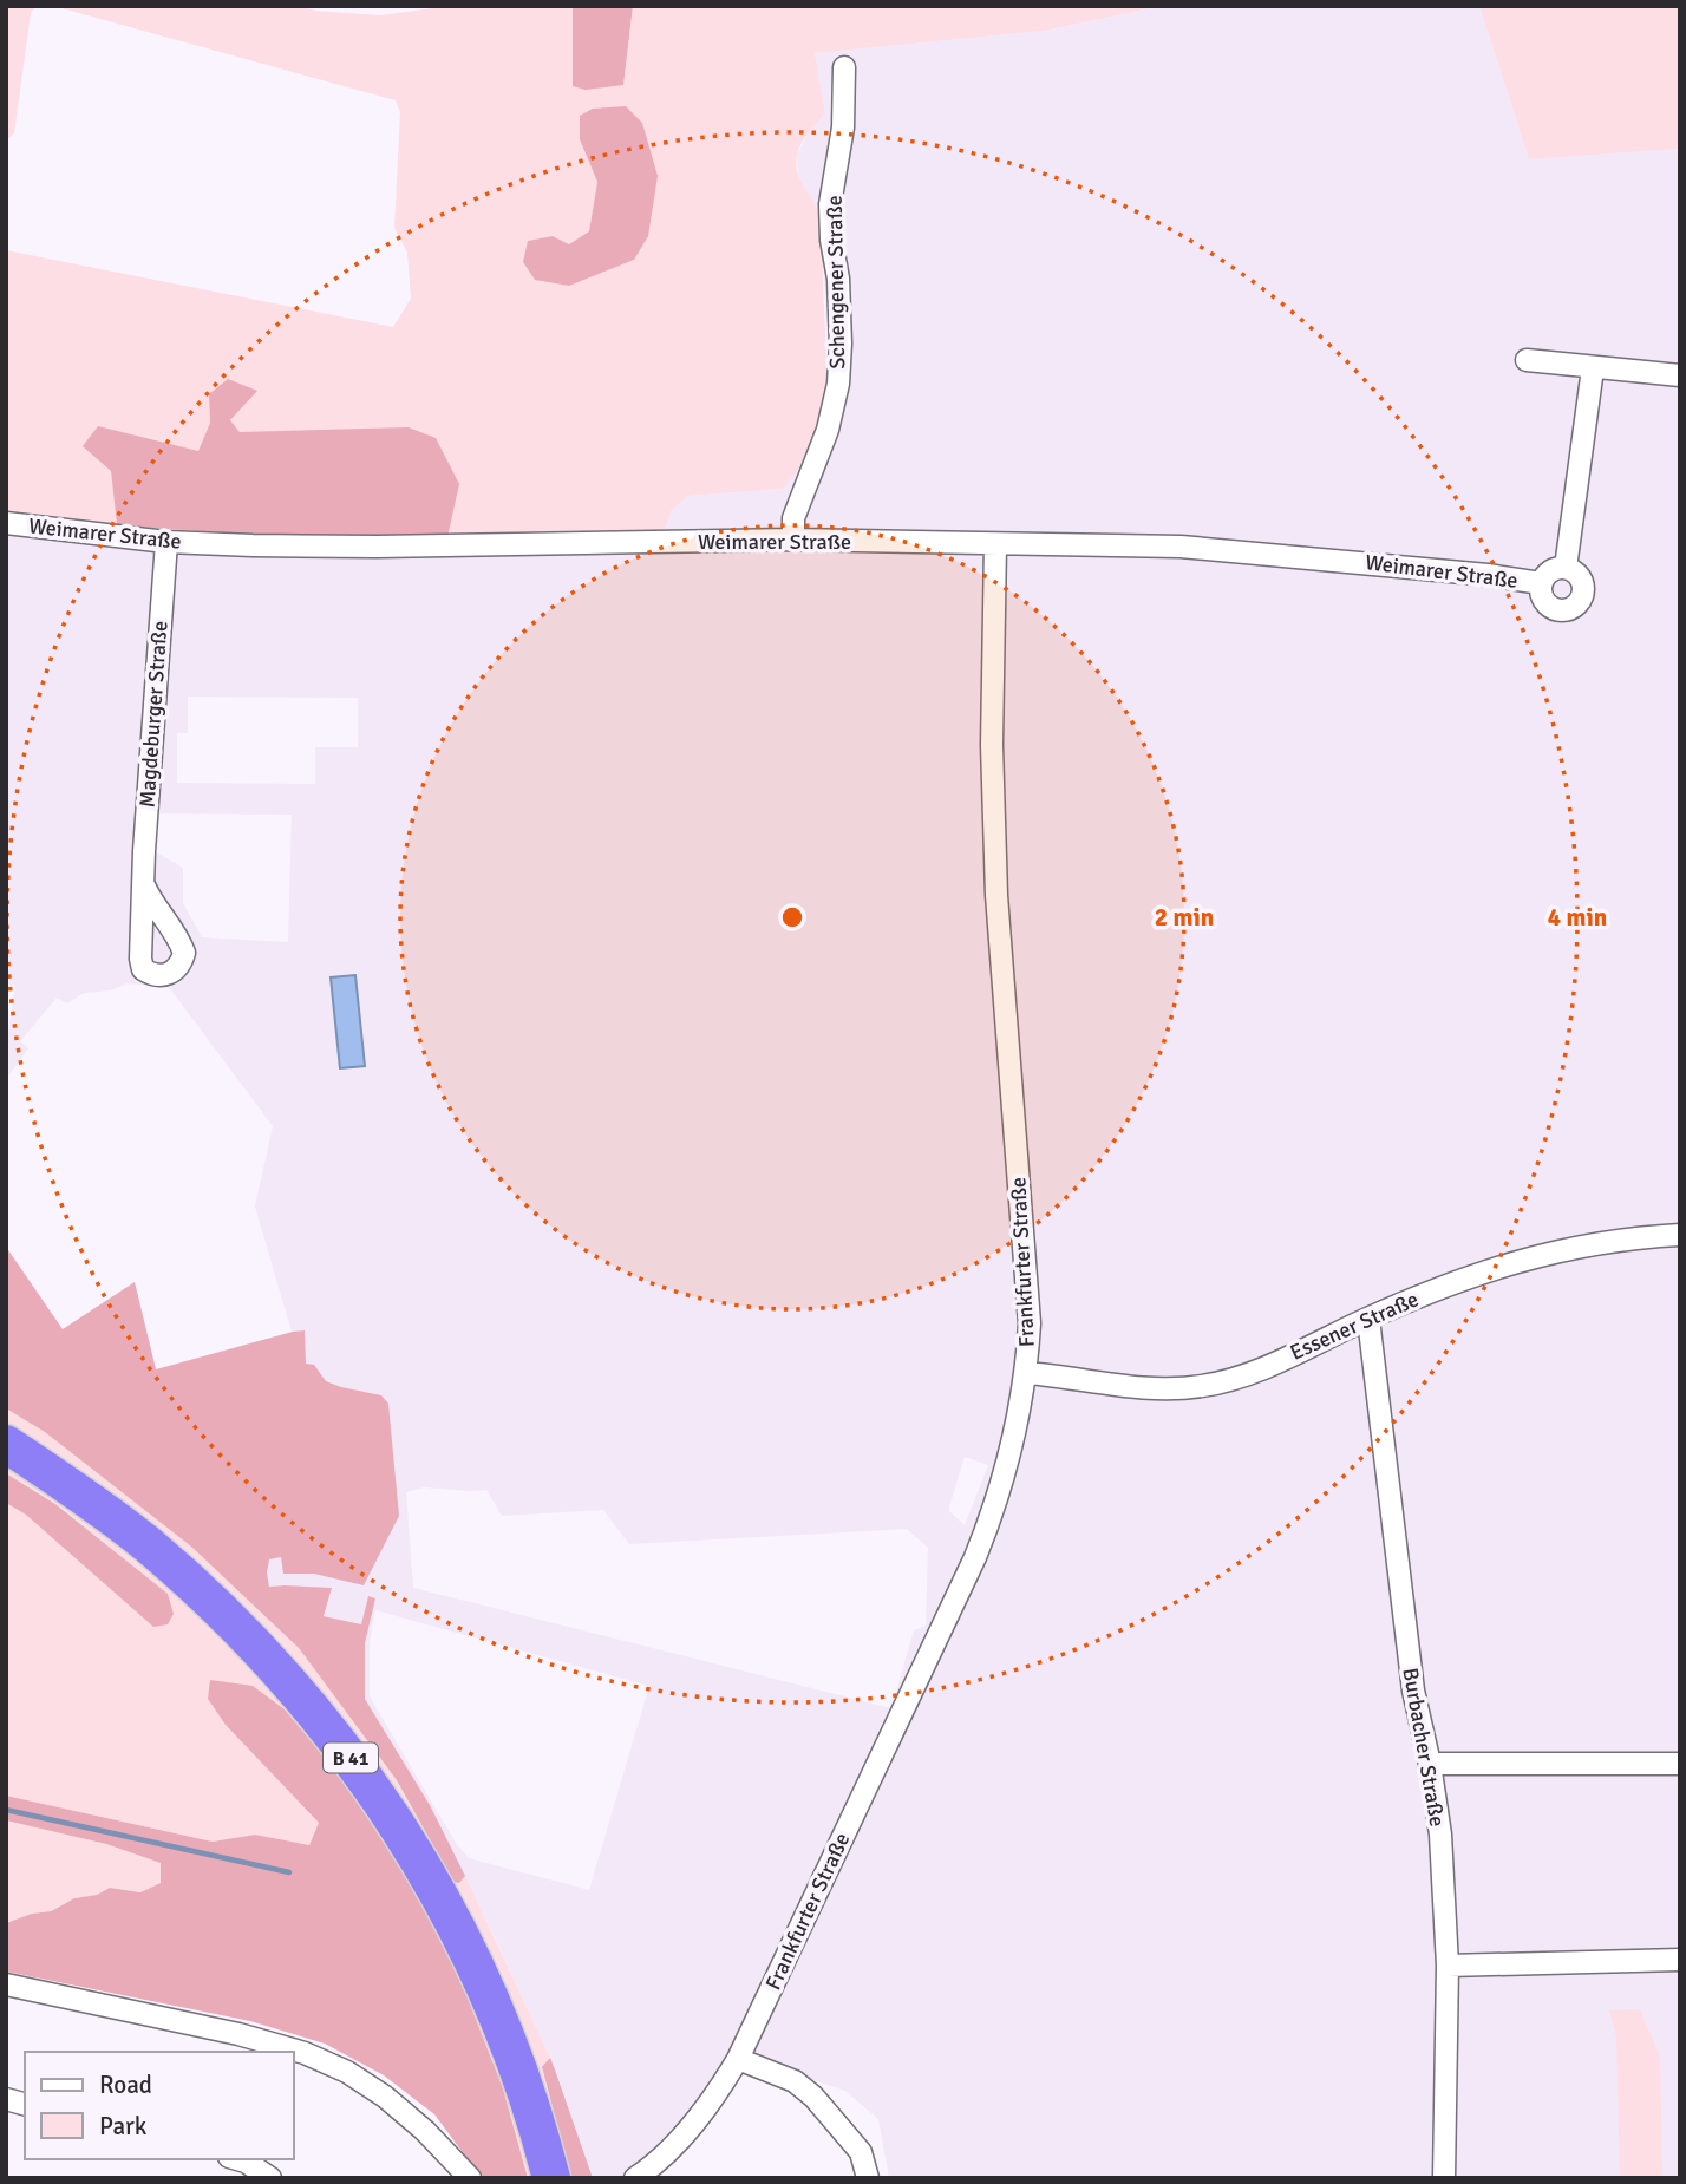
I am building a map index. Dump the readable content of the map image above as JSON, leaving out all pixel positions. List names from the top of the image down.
{
  "streets": {
    "highway": ["B 41"],
    "street": [
      "Schengener Straße",
      "Weimarer Straße",
      "Magdeburger Straße",
      "Frankfurter Straße",
      "Essener Straße",
      "Burbacher Straße"
    ]
  },
  "crossings": [
    ["Schengener Straße", "Weimarer Straße"],
    ["Weimarer Straße", "Magdeburger Straße"],
    ["Weimarer Straße", "Frankfurter Straße"],
    ["Frankfurter Straße", "Essener Straße"],
    ["Essener Straße", "Burbacher Straße"]
  ],
  "legend": ["Road", "Park"],
  "rings": ["2 min", "4 min"]
}
